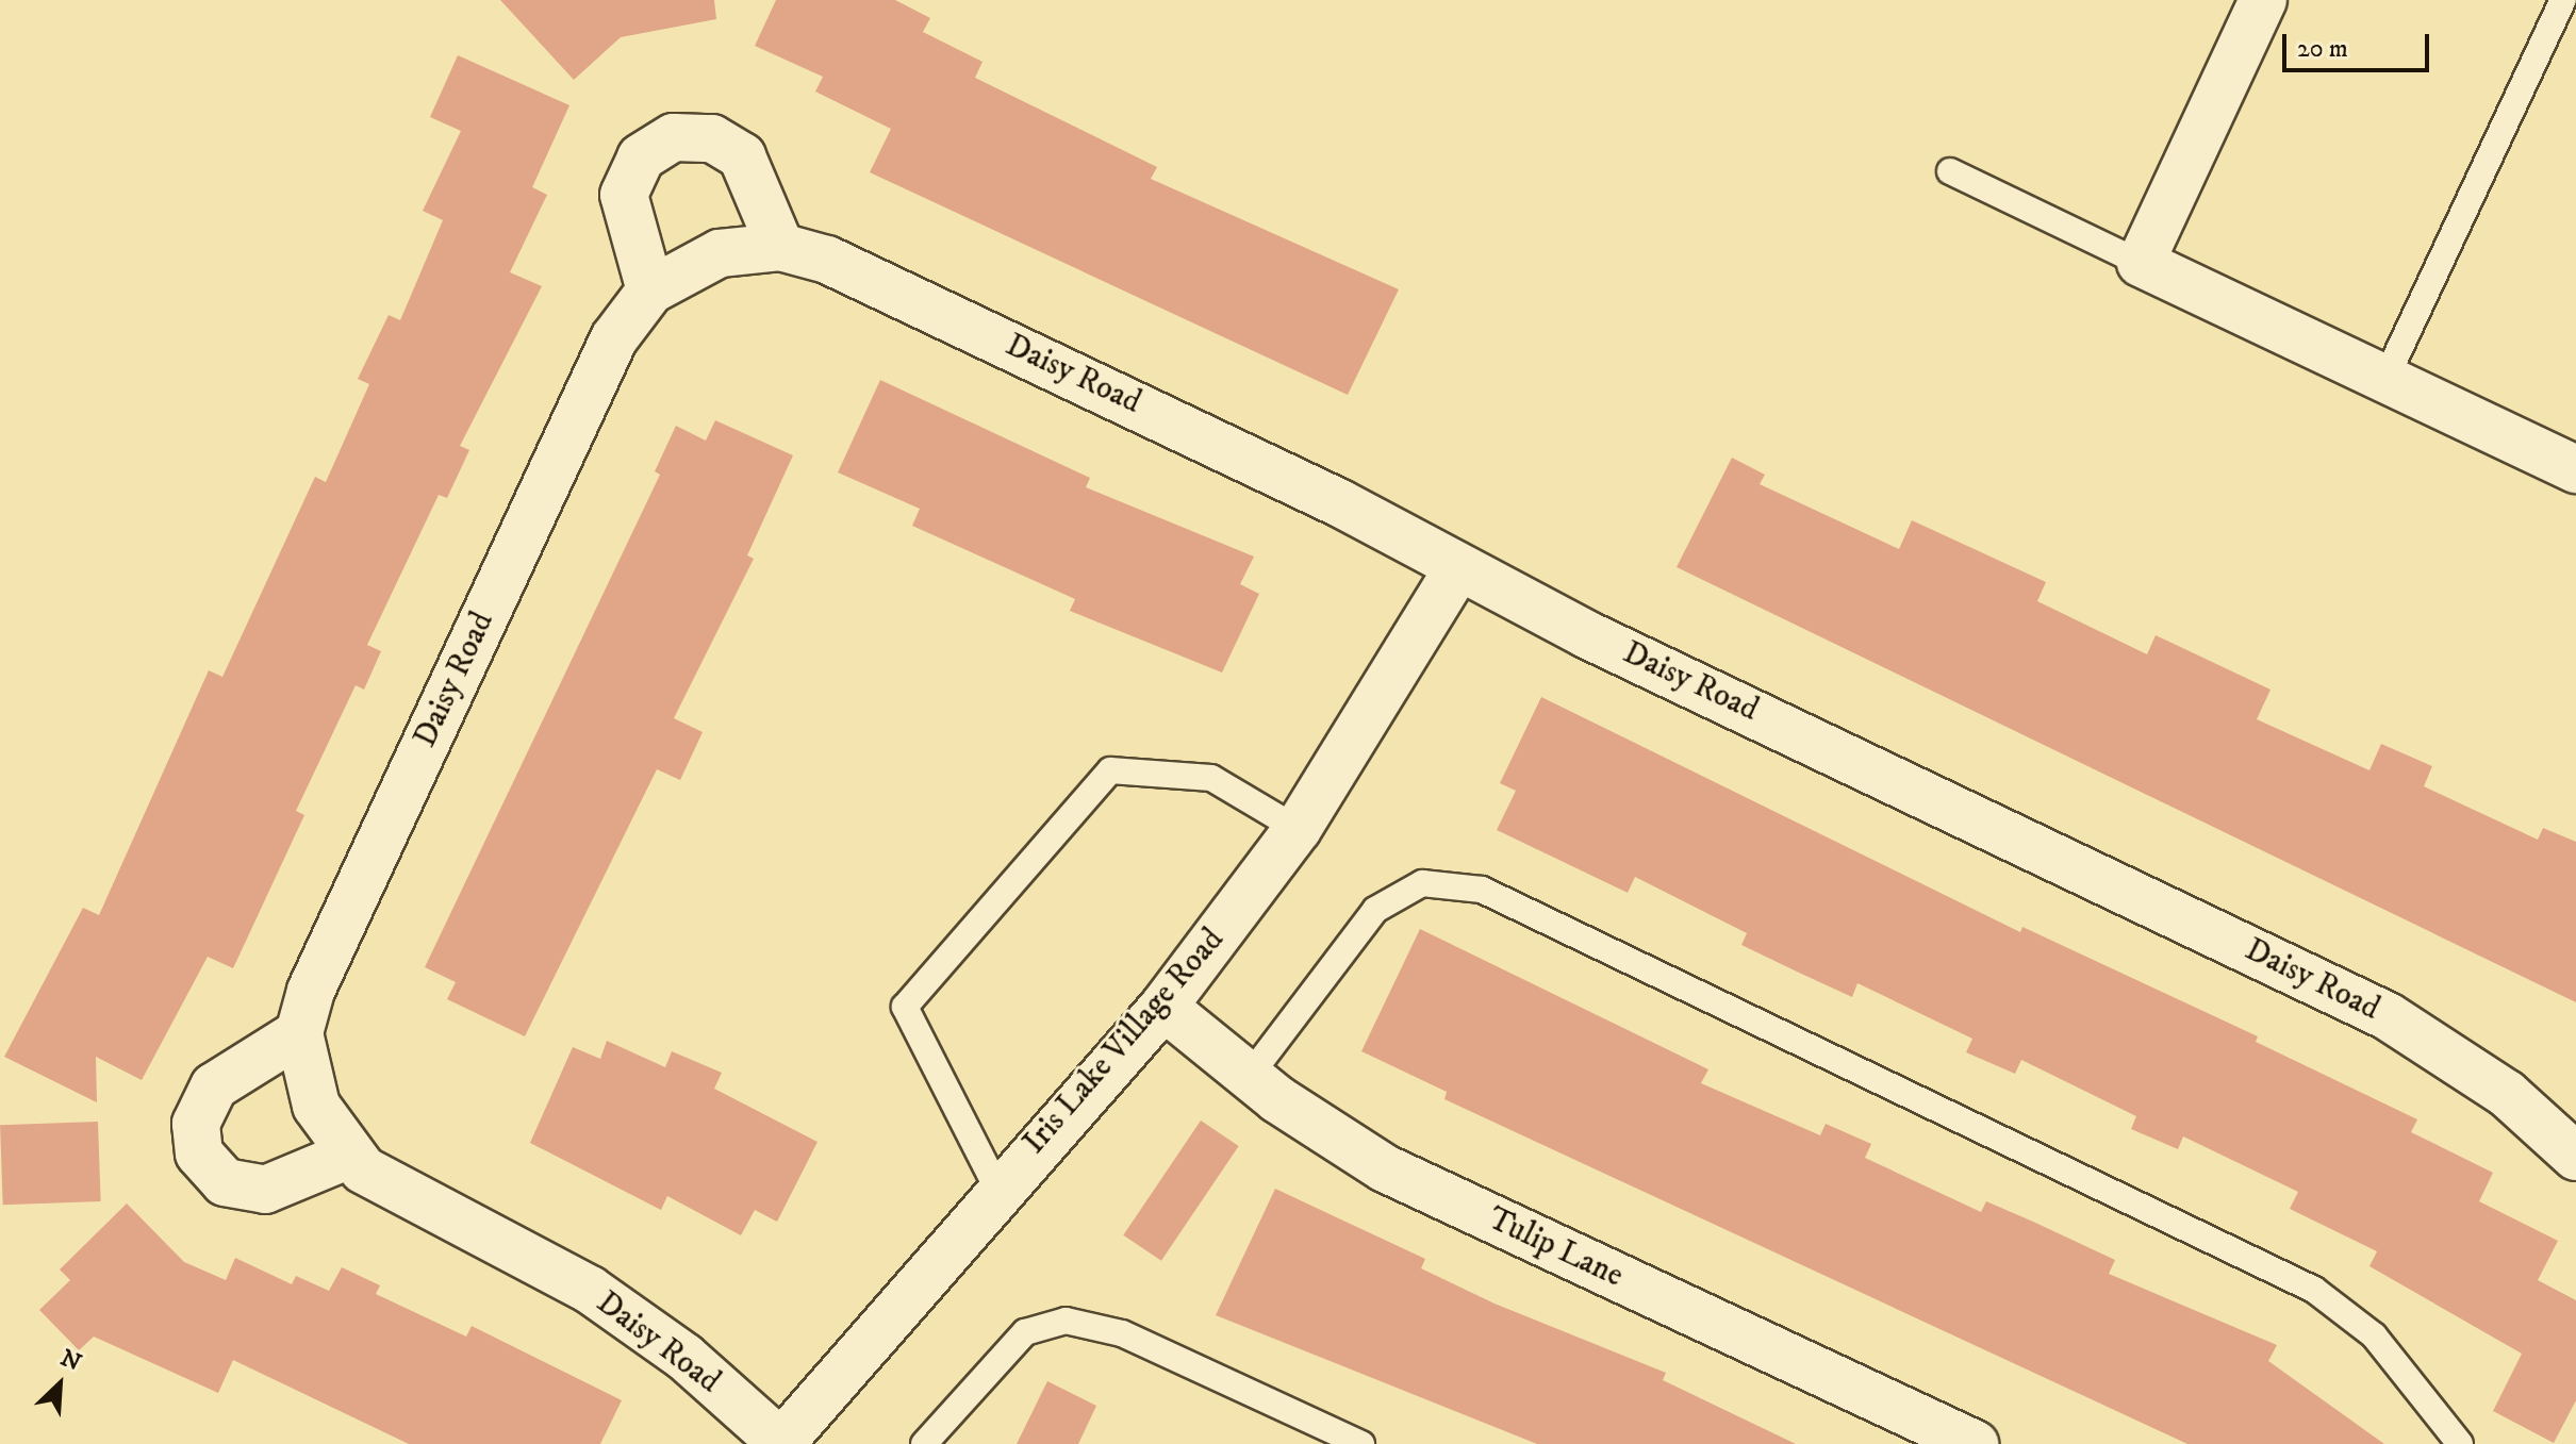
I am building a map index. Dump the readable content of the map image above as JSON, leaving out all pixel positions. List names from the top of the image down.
{
  "streets": {
    "street": ["Daisy Road", "Iris Lake Village Road", "Tulip Lane"]
  },
  "crossings": [
    ["Daisy Road", "Iris Lake Village Road"],
    ["Iris Lake Village Road", "Tulip Lane"]
  ],
  "scale_bar": "20 m",
  "north": "top right"
}
